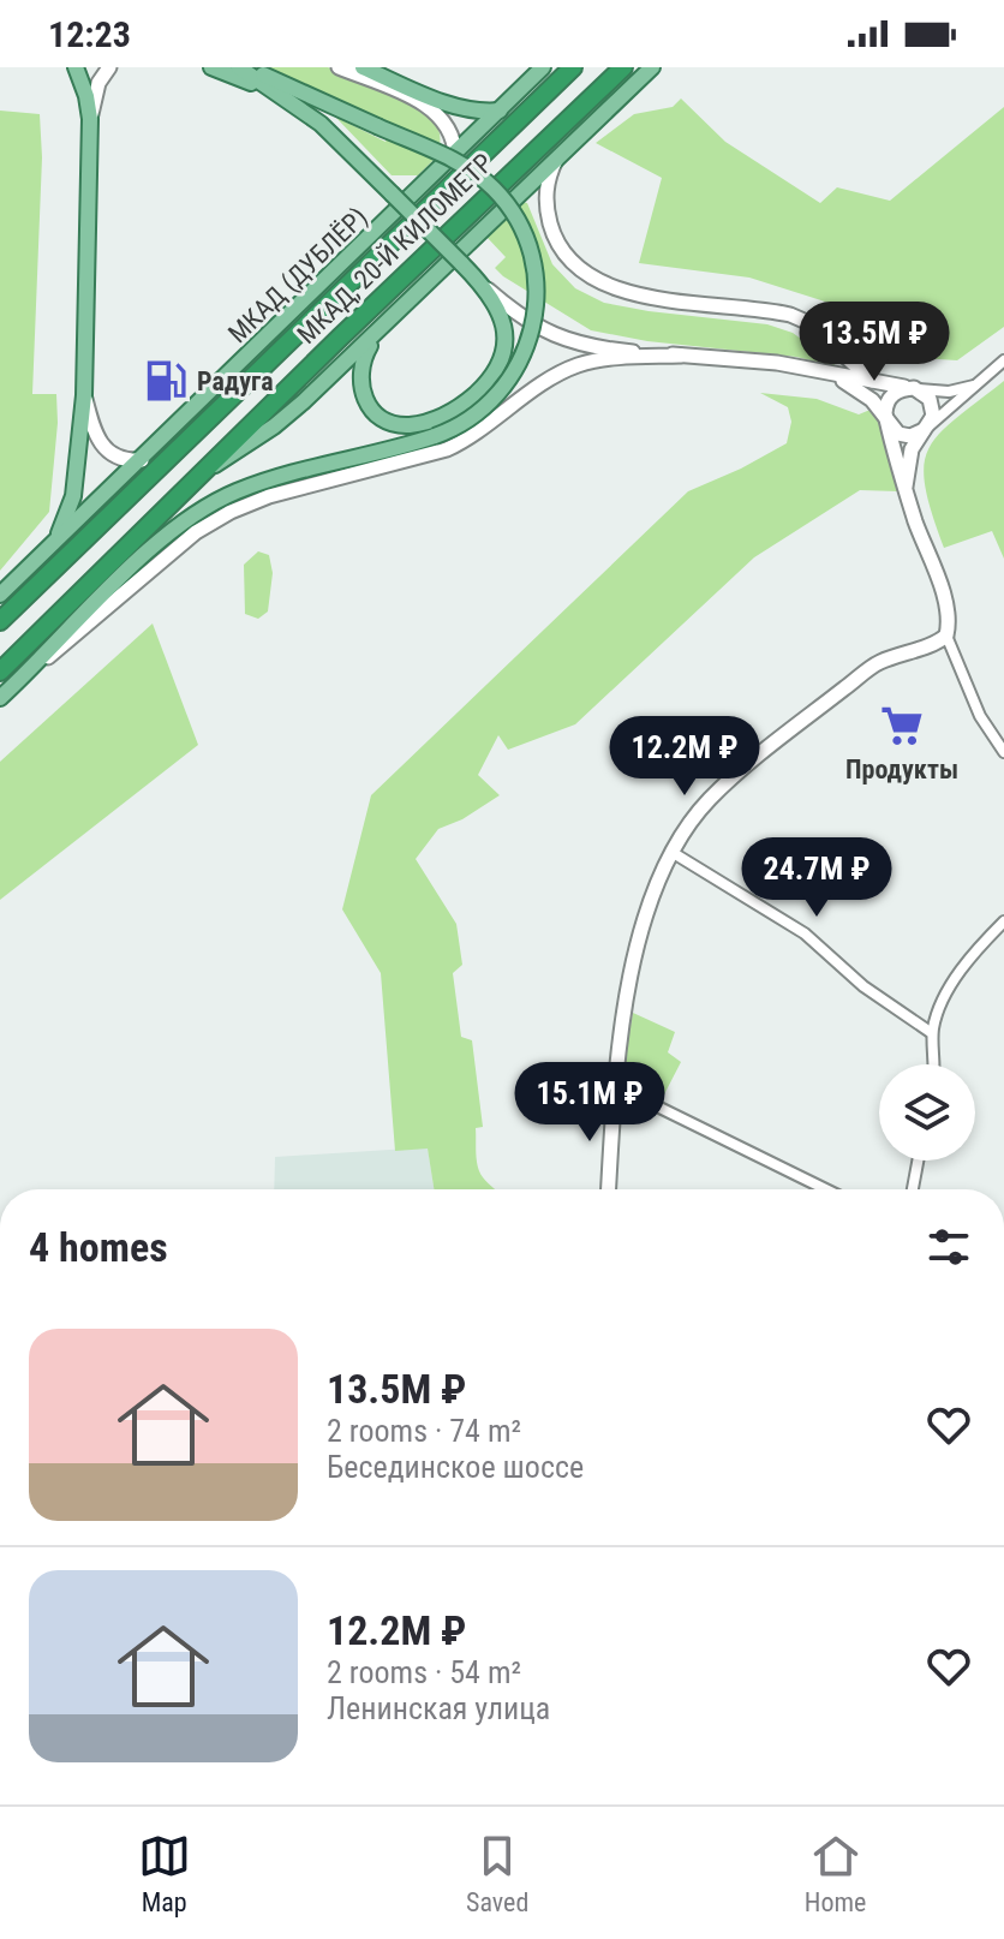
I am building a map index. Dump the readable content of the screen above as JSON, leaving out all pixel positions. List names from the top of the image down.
{
  "streets": {
    "highway": ["МКАД, 20-Й КИЛОМЕТР"],
    "main road": ["МКАД (ДУБЛЁР)"]
  },
  "places": {
    "fuel station": ["Радуга"],
    "supermarket": ["Продукты"]
  },
  "page": {
    "status": "12:23",
    "price": [
      "13.5M ₽",
      "12.2M ₽",
      "24.7M ₽",
      "15.1M ₽"
    ],
    "heading": "4 homes",
    "list": [
      {
        "name": "13.5M ₽",
        "note": "2 rooms · 74 m² · Бесединское шоссе"
      },
      {
        "name": "12.2M ₽",
        "note": "2 rooms · 54 m² · Ленинская улица"
      }
    ],
    "tabs": ["Map", "Saved", "Home"]
  }
}
